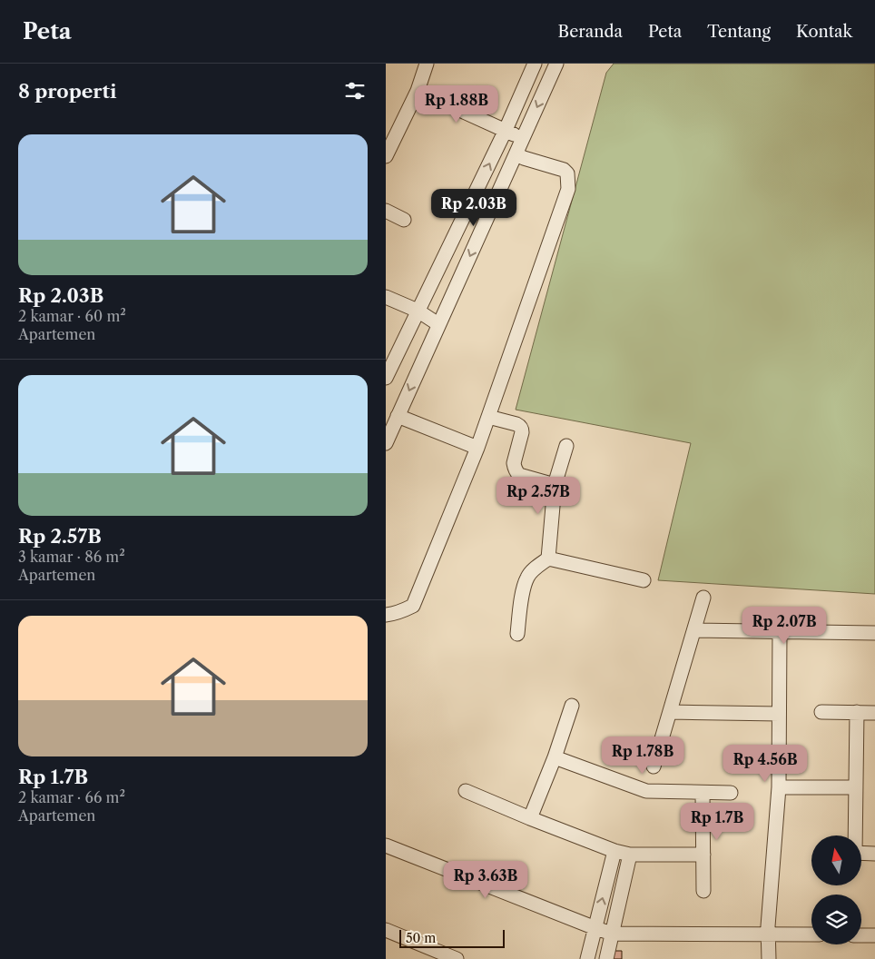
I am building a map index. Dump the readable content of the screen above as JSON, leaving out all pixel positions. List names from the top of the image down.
{
  "scale_bar": "50 m",
  "north": "top",
  "page": {
    "header": "Peta",
    "nav": [
      "Beranda",
      "Peta",
      "Tentang",
      "Kontak"
    ],
    "heading": "8 properti",
    "price": [
      "Rp 1.88B",
      "Rp 2.03B",
      "Rp 2.57B",
      "Rp 2.07B",
      "Rp 1.78B",
      "Rp 4.56B",
      "Rp 1.7B",
      "Rp 3.63B"
    ],
    "list": [
      {
        "name": "Rp 2.03B",
        "note": "2 kamar · 60 m² · Apartemen"
      },
      {
        "name": "Rp 2.57B",
        "note": "3 kamar · 86 m² · Apartemen"
      },
      {
        "name": "Rp 1.7B",
        "note": "2 kamar · 66 m² · Apartemen"
      }
    ],
    "scale": "50 m"
  }
}
